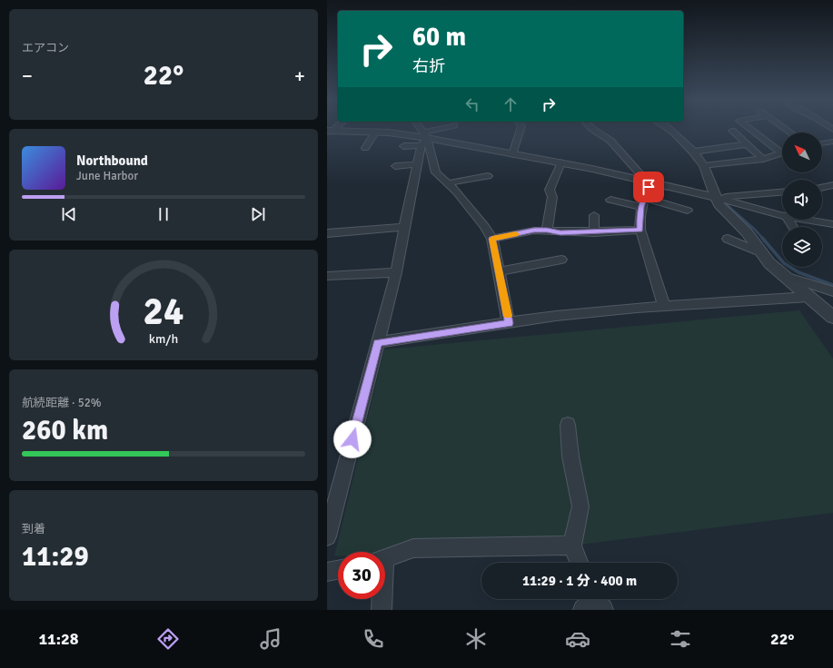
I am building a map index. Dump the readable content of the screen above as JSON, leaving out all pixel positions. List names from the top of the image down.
{
  "north": "top left",
  "page": {
    "tile": [
      "エアコン",
      ["航続距離 · 52%", "260 km"],
      ["到着", "11:29"]
    ],
    "turn": ["60 m", "右折"],
    "heat": ["−", "22°", "+"],
    "song": ["Northbound", "June Harbor"],
    "limit": "30",
    "trip": "11:29 · 1 分 · 400 m",
    "tabs": ["11:28", "22°"],
    "gauge": ["24", "km/h"]
  }
}
